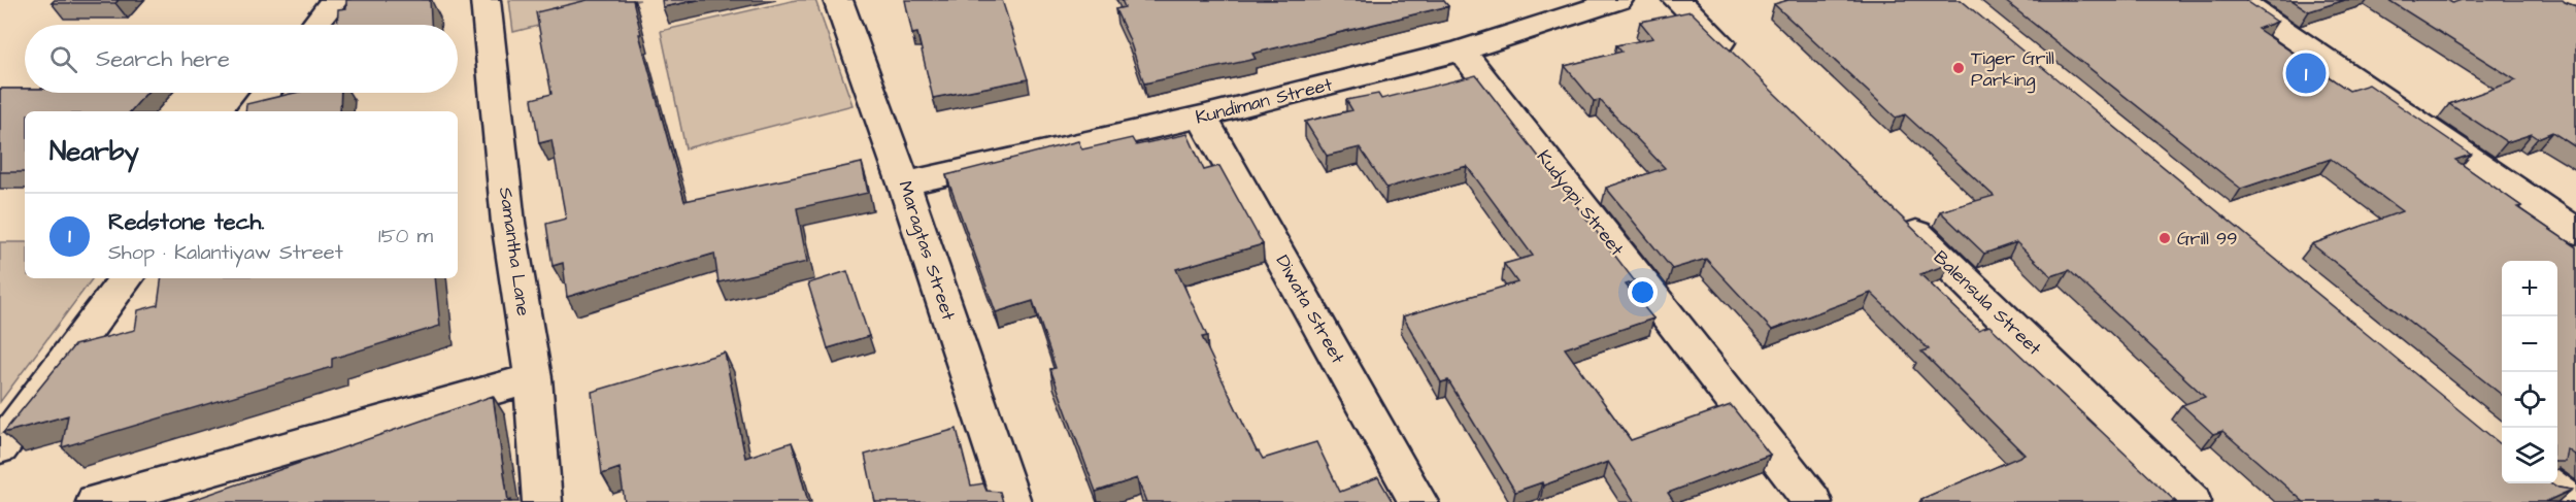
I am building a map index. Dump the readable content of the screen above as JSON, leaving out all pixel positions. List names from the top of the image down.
{
  "streets": {
    "street": [
      "Kundiman Street",
      "Kudyapi Street",
      "Maragtas Street",
      "Samantha Lane",
      "Balensula Street",
      "Diwata Street"
    ]
  },
  "crossings": [
    ["Kundiman Street", "Kudyapi Street"],
    ["Kundiman Street", "Maragtas Street"],
    ["Kundiman Street", "Diwata Street"]
  ],
  "places": ["Tiger Grill Parking", "Grill 99"],
  "page": {
    "search": "Search here",
    "pins": "1",
    "heading": "Nearby",
    "list": [
      {
        "mark": "1",
        "name": "Redstone tech.",
        "note": "Shop · Kalantiyaw Street",
        "value": "150 m"
      }
    ],
    "map_buttons": ["+", "−"]
  }
}
